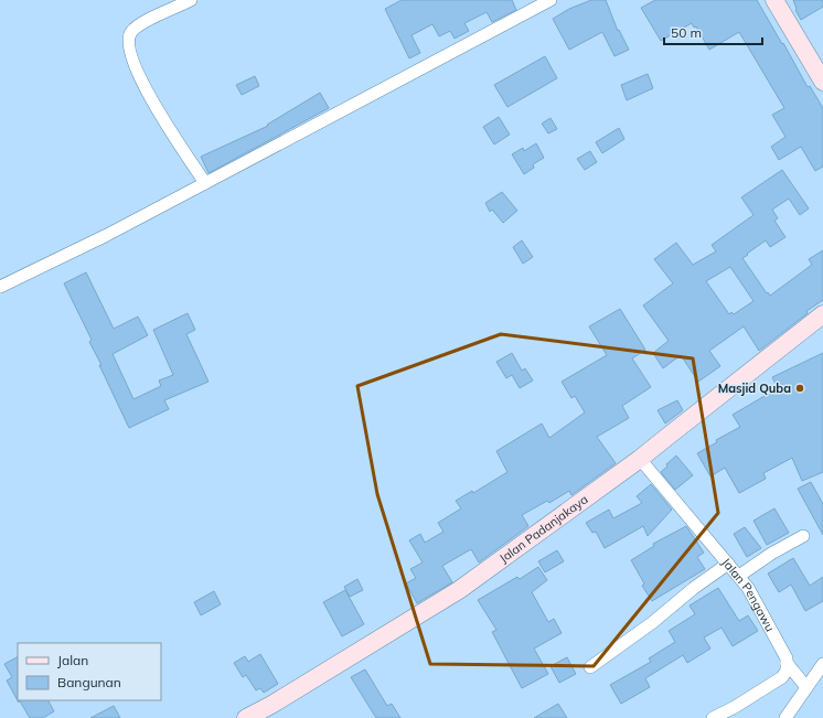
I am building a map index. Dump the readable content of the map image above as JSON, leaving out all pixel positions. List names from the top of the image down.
{
  "streets": {
    "street": ["Jalan Padanjakaya", "Jalan Pengawu"]
  },
  "crossings": [
    ["Jalan Padanjakaya", "Jalan Pengawu"]
  ],
  "places": ["Masjid Quba"],
  "legend": ["Jalan", "Bangunan"],
  "scale_bar": "50 m"
}
